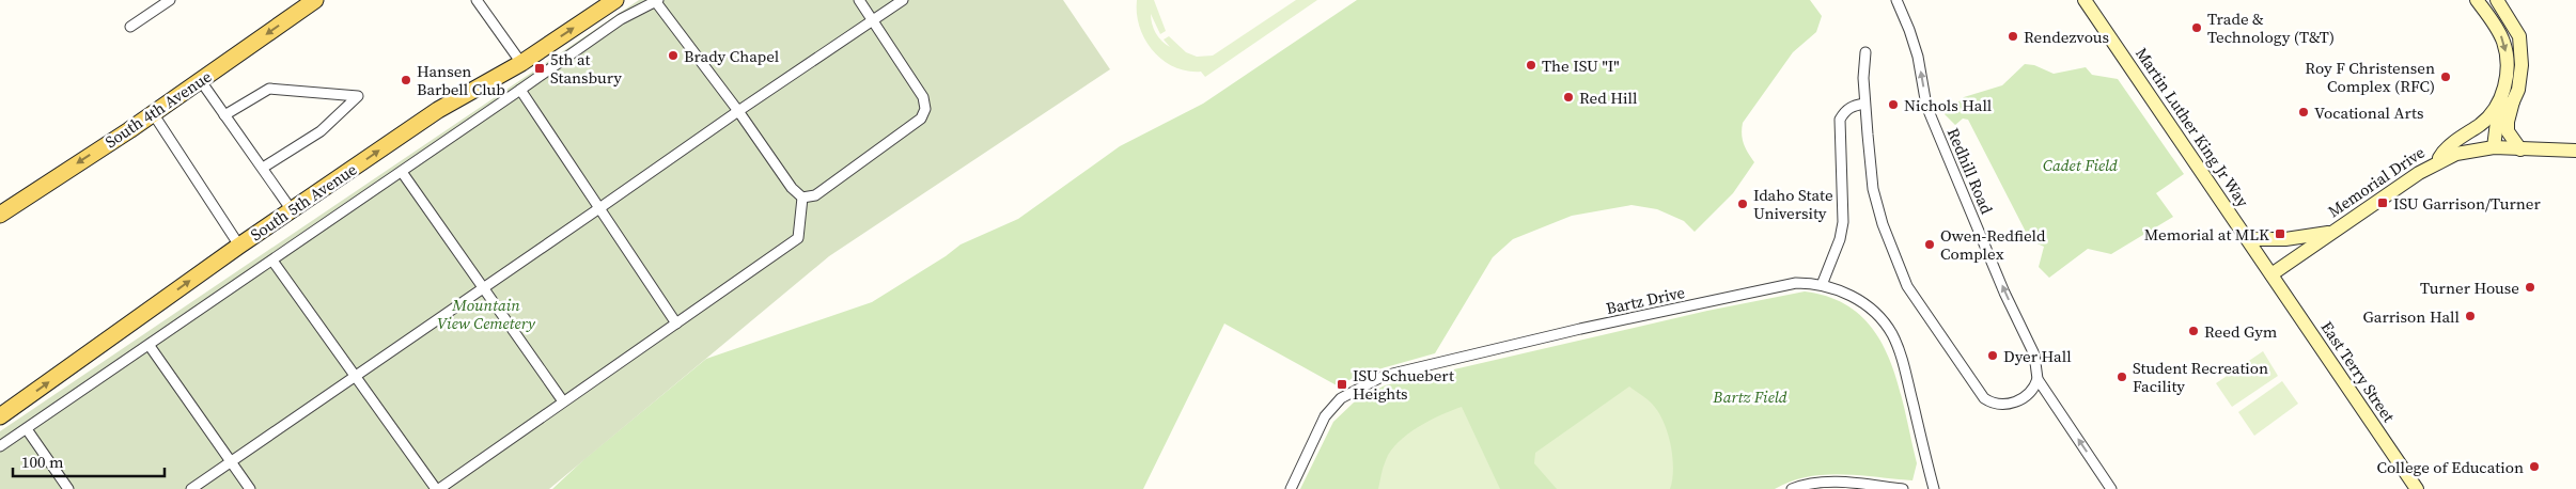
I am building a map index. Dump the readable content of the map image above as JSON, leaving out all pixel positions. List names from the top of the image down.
{
  "streets": {
    "main road": ["South 4th Avenue", "South 5th Avenue"],
    "street": [
      "Martin Luther King Jr Way",
      "Redhill Road",
      "Memorial Drive",
      "Bartz Drive",
      "East Terry Street"
    ]
  },
  "crossings": [
    ["Martin Luther King Jr Way", "Memorial Drive"],
    ["Martin Luther King Jr Way", "East Terry Street"],
    ["Memorial Drive", "East Terry Street"]
  ],
  "one_way": ["South 4th Avenue", "Redhill Road", "South 5th Avenue"],
  "parks": ["Cadet Field", "Mountain View Cemetery", "Bartz Field"],
  "places": {
    "other": [
      "Trade & Technology (T&T)",
      "Rendezvous",
      "Brady Chapel",
      "The ISU \"I\"",
      "Roy F Christensen Complex (RFC)",
      "Hansen Barbell Club",
      "Red Hill",
      "Nichols Hall",
      "Vocational Arts",
      "Idaho State University",
      "Owen-Redfield Complex",
      "Turner House",
      "Garrison Hall",
      "Reed Gym",
      "Dyer Hall",
      "Student Recreation Facility",
      "College of Education"
    ],
    "transit": [
      "5th at Stansbury",
      "ISU Garrison/Turner",
      "Memorial at MLK",
      "ISU Schuebert Heights"
    ]
  },
  "scale_bar": "100 m"
}
